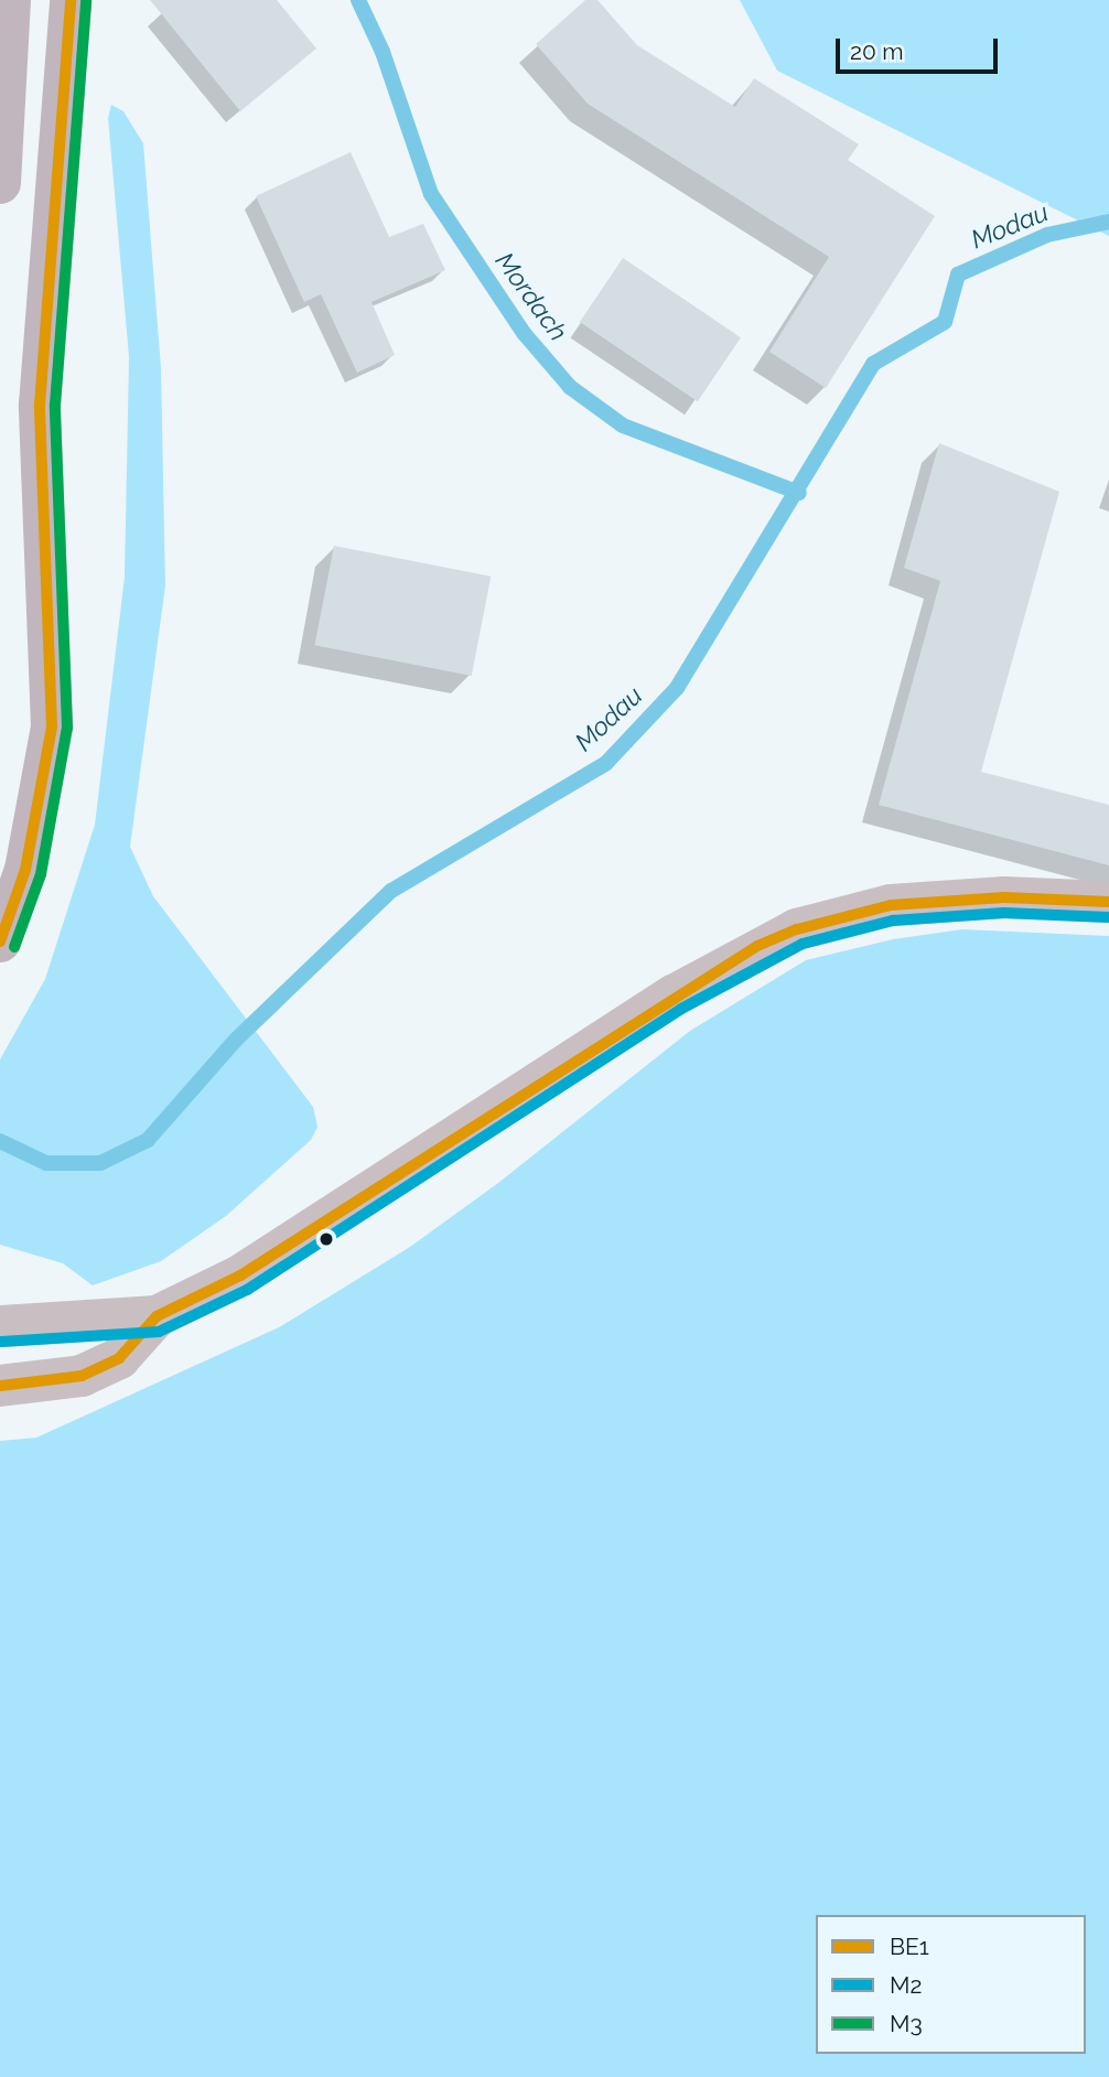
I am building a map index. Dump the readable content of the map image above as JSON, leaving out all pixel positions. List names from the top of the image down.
{
  "water": ["Modau", "Mordach"],
  "lines": ["transit line BE1", "transit line M3", "transit line M2"],
  "legend": ["BE1", "M2", "M3"],
  "scale_bar": "20 m"
}
